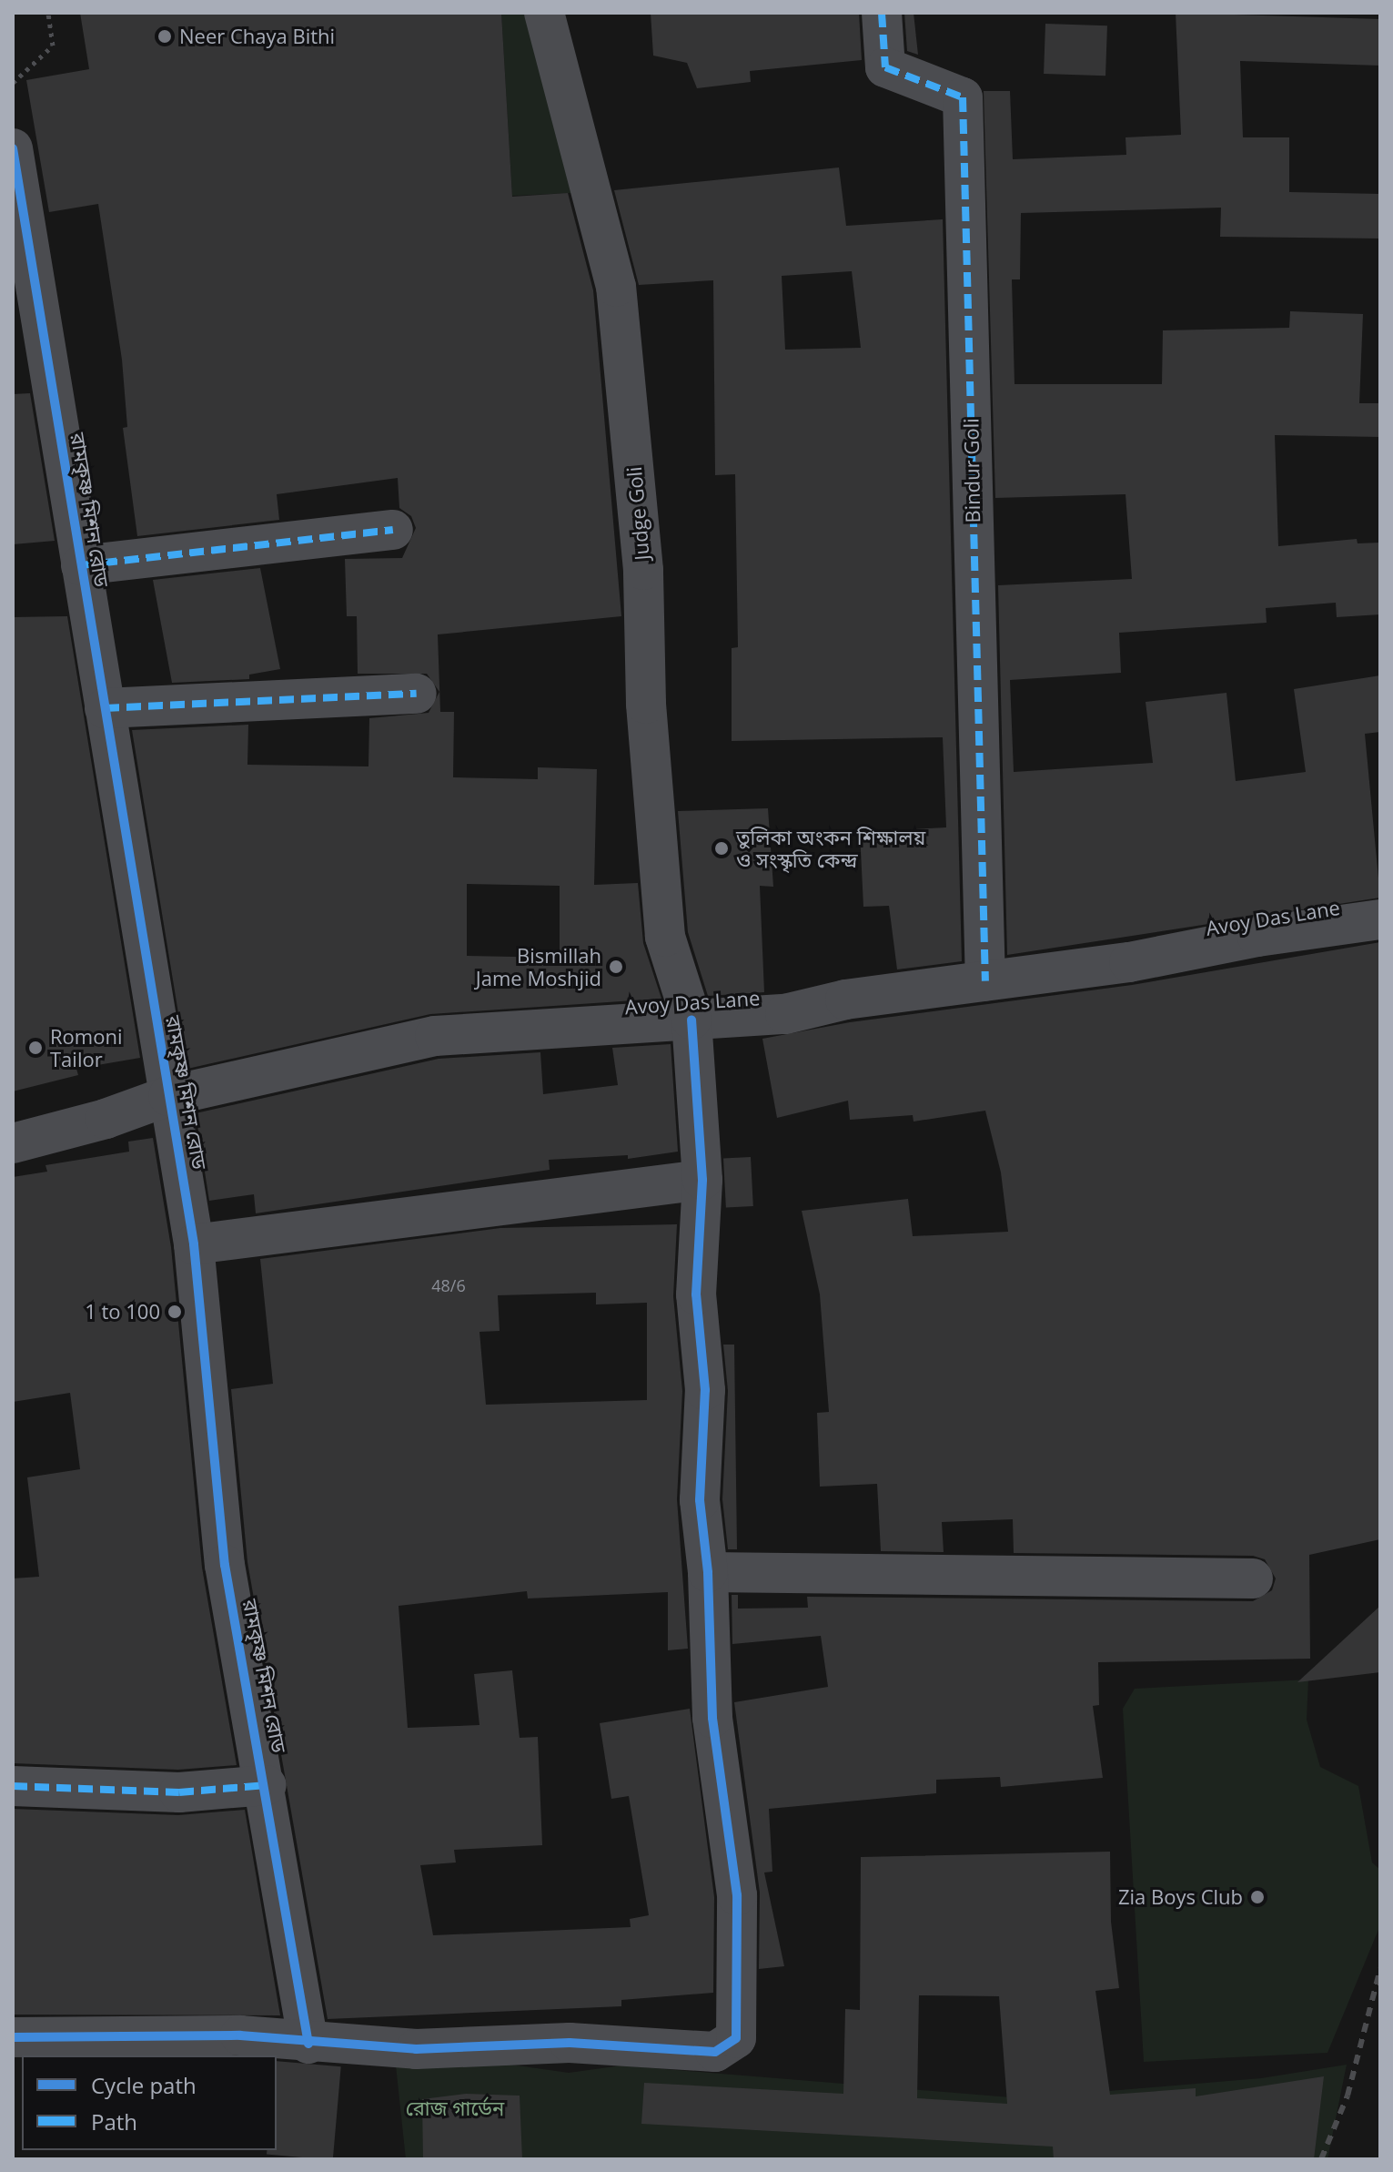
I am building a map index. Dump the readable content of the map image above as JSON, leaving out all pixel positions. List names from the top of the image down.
{
  "streets": {
    "street": [
      "Bindur Goli",
      "রামকৃষ্ণ মিশন রোড",
      "Judge Goli",
      "Avoy Das Lane"
    ]
  },
  "crossings": [
    ["Bindur Goli", "Avoy Das Lane"],
    ["রামকৃষ্ণ মিশন রোড", "Judge Goli"],
    ["রামকৃষ্ণ মিশন রোড", "Avoy Das Lane"],
    ["Judge Goli", "Avoy Das Lane"]
  ],
  "parks": ["রোজ গার্ডেন"],
  "places": [
    "Neer Chaya Bithi",
    "তুলিকা অংকন শিক্ষালয় ও সংস্কৃতি কেন্দ্র",
    "Bismillah Jame Moshjid",
    "Romoni Tailor",
    "1 to 100",
    "Zia Boys Club"
  ],
  "house_numbers": ["48/6"],
  "legend": ["Cycle path", "Path"]
}
